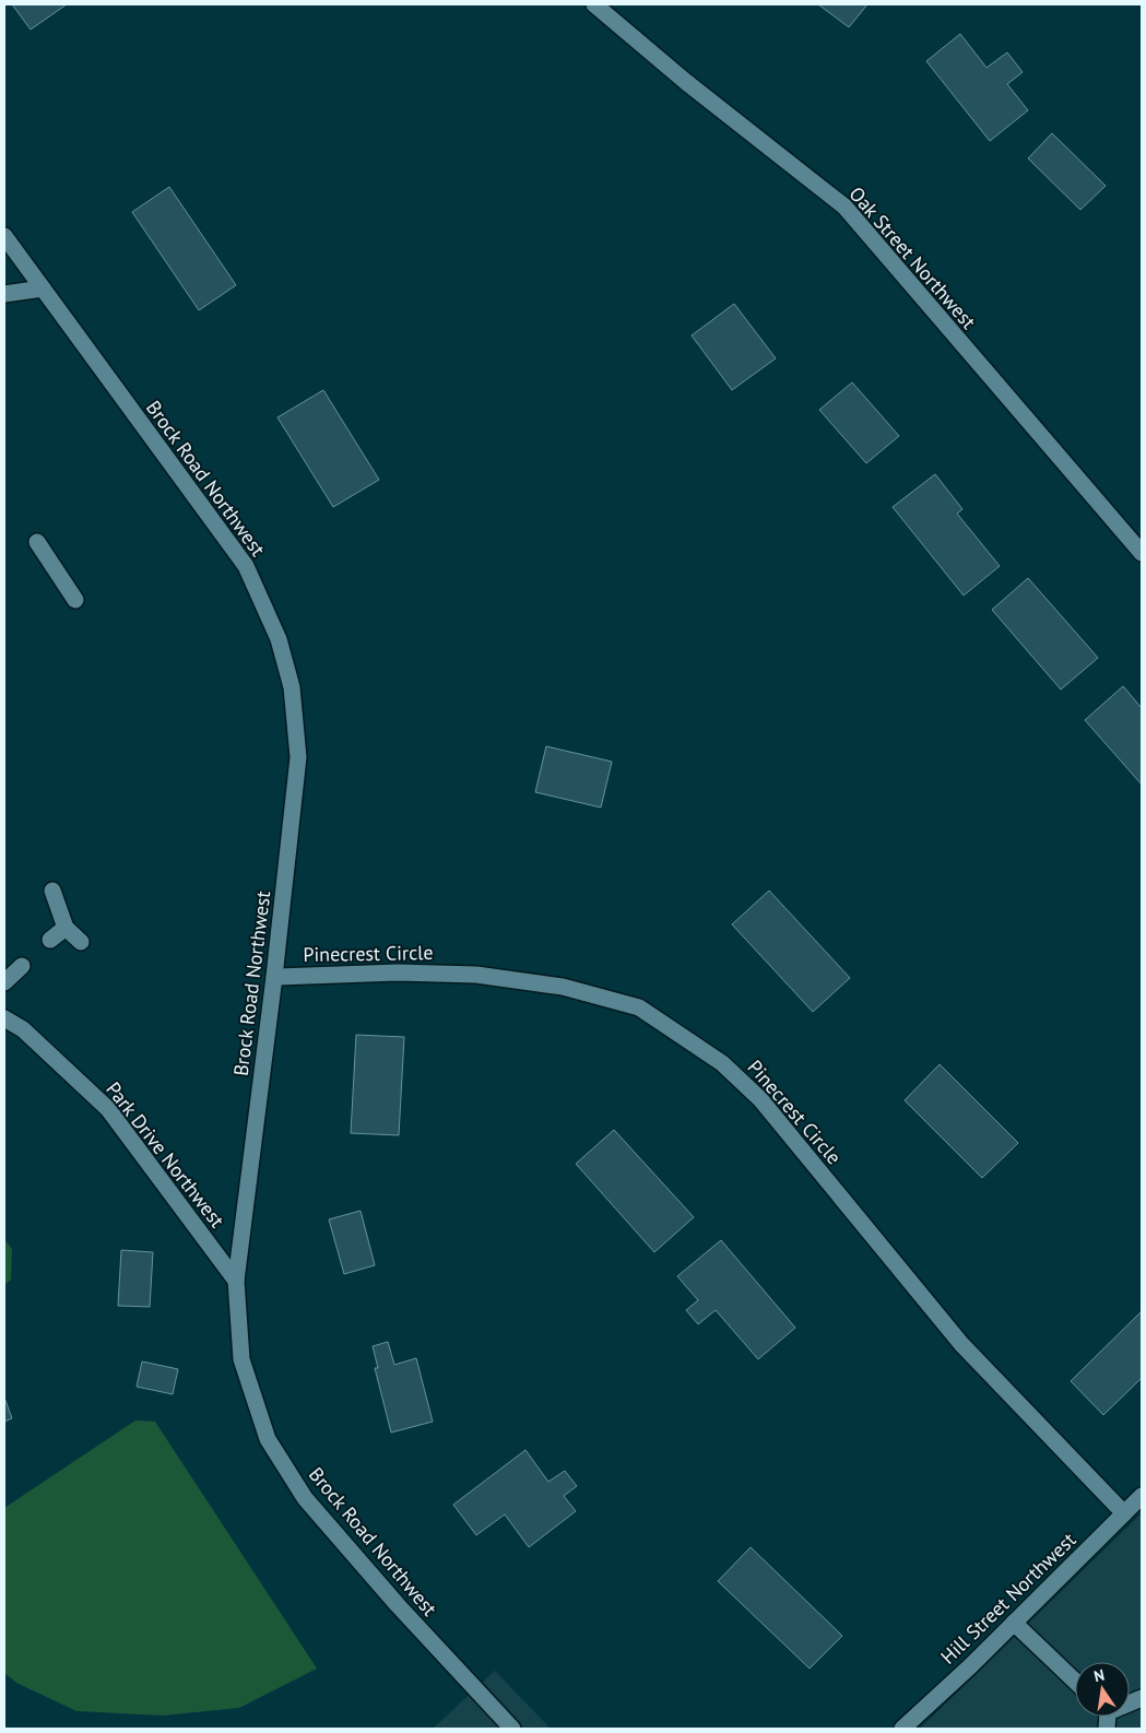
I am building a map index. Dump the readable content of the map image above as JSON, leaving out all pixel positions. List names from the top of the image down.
{
  "streets": {
    "street": [
      "Oak Street Northwest",
      "Brock Road Northwest",
      "Pinecrest Circle",
      "Park Drive Northwest",
      "Hill Street Northwest"
    ]
  },
  "crossings": [
    ["Brock Road Northwest", "Pinecrest Circle"],
    ["Brock Road Northwest", "Park Drive Northwest"],
    ["Pinecrest Circle", "Hill Street Northwest"]
  ],
  "north": "top"
}
